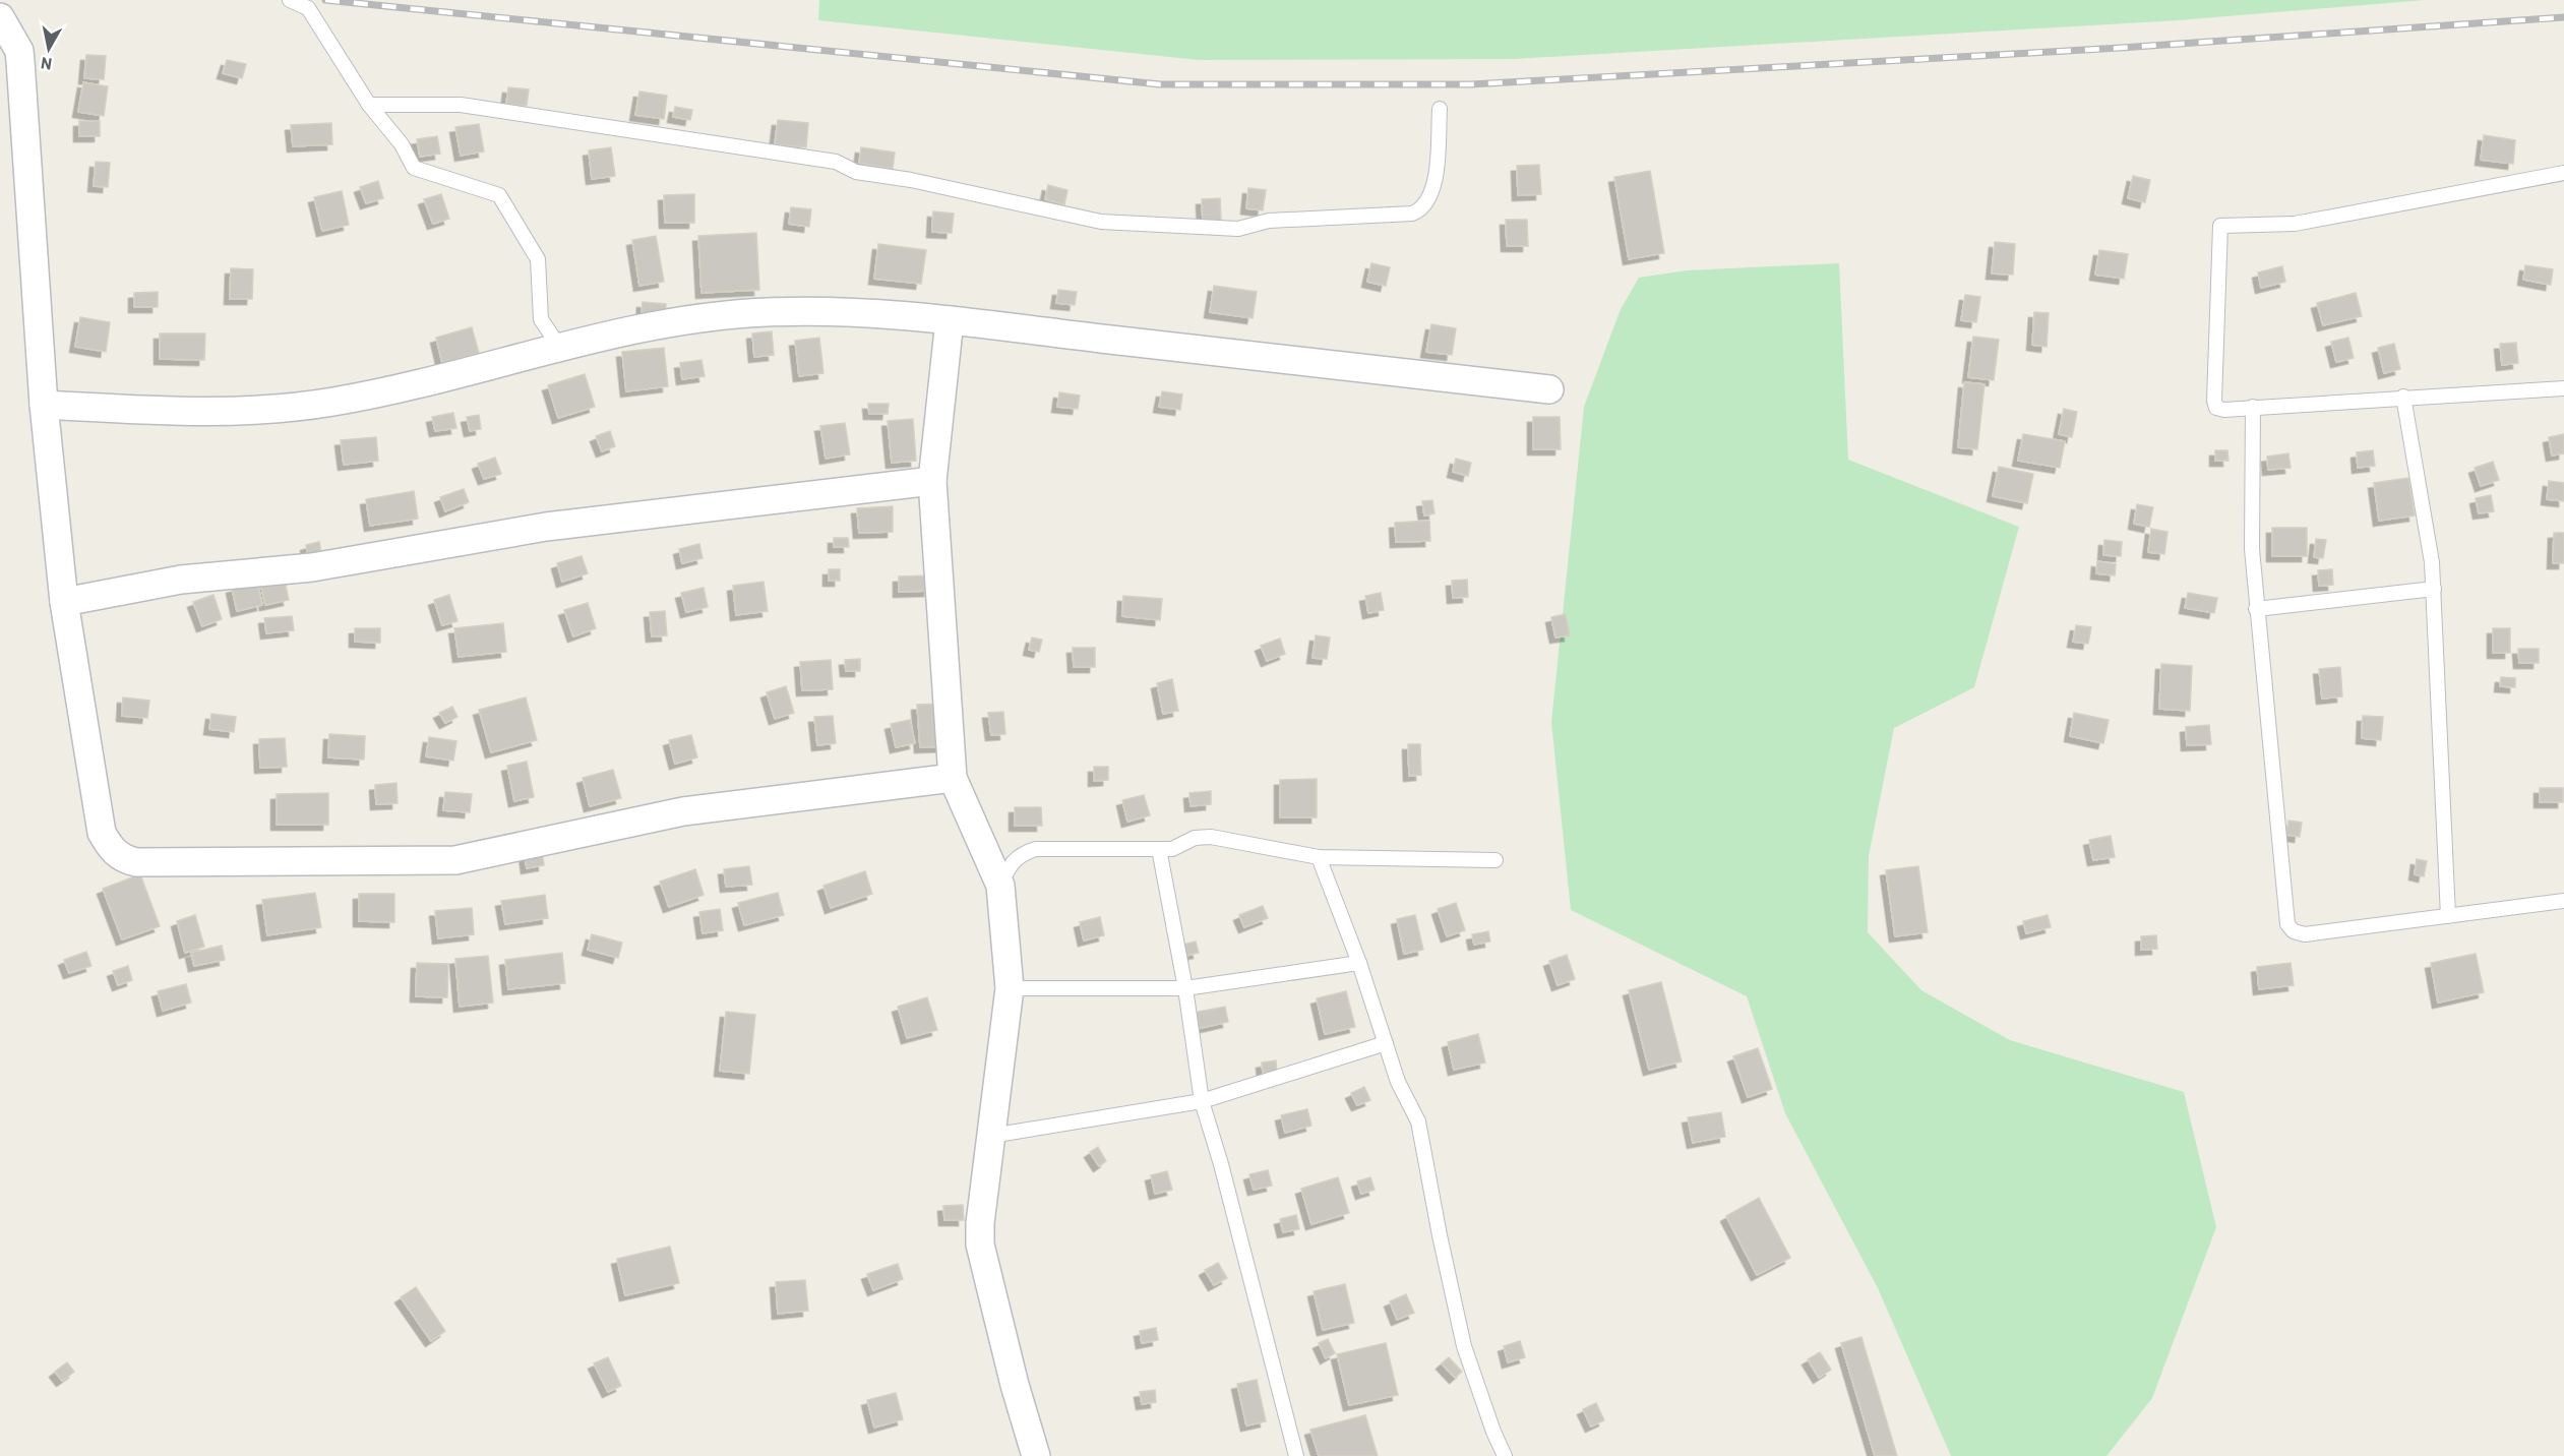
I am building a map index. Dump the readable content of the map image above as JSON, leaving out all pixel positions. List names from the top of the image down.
{
  "north": "bottom"
}
